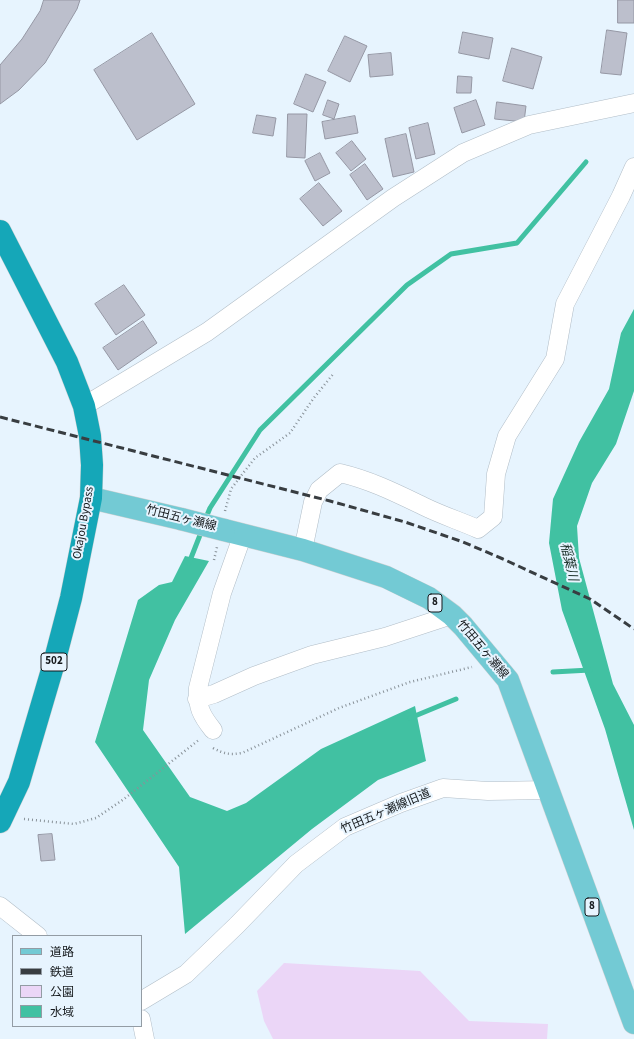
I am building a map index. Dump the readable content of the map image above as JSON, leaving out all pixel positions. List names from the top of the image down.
{
  "streets": {
    "highway": ["Okajou Bypass", "502"],
    "main road": ["竹田五ヶ瀬線", "8"],
    "street": ["竹田五ヶ瀬線旧道"]
  },
  "crossings": [
    ["竹田五ヶ瀬線", "Okajou Bypass"],
    ["竹田五ヶ瀬線", "竹田五ヶ瀬線旧道"]
  ],
  "water": ["稲葉川"],
  "legend": [
    "道路",
    "鉄道",
    "公園",
    "水域"
  ]
}
